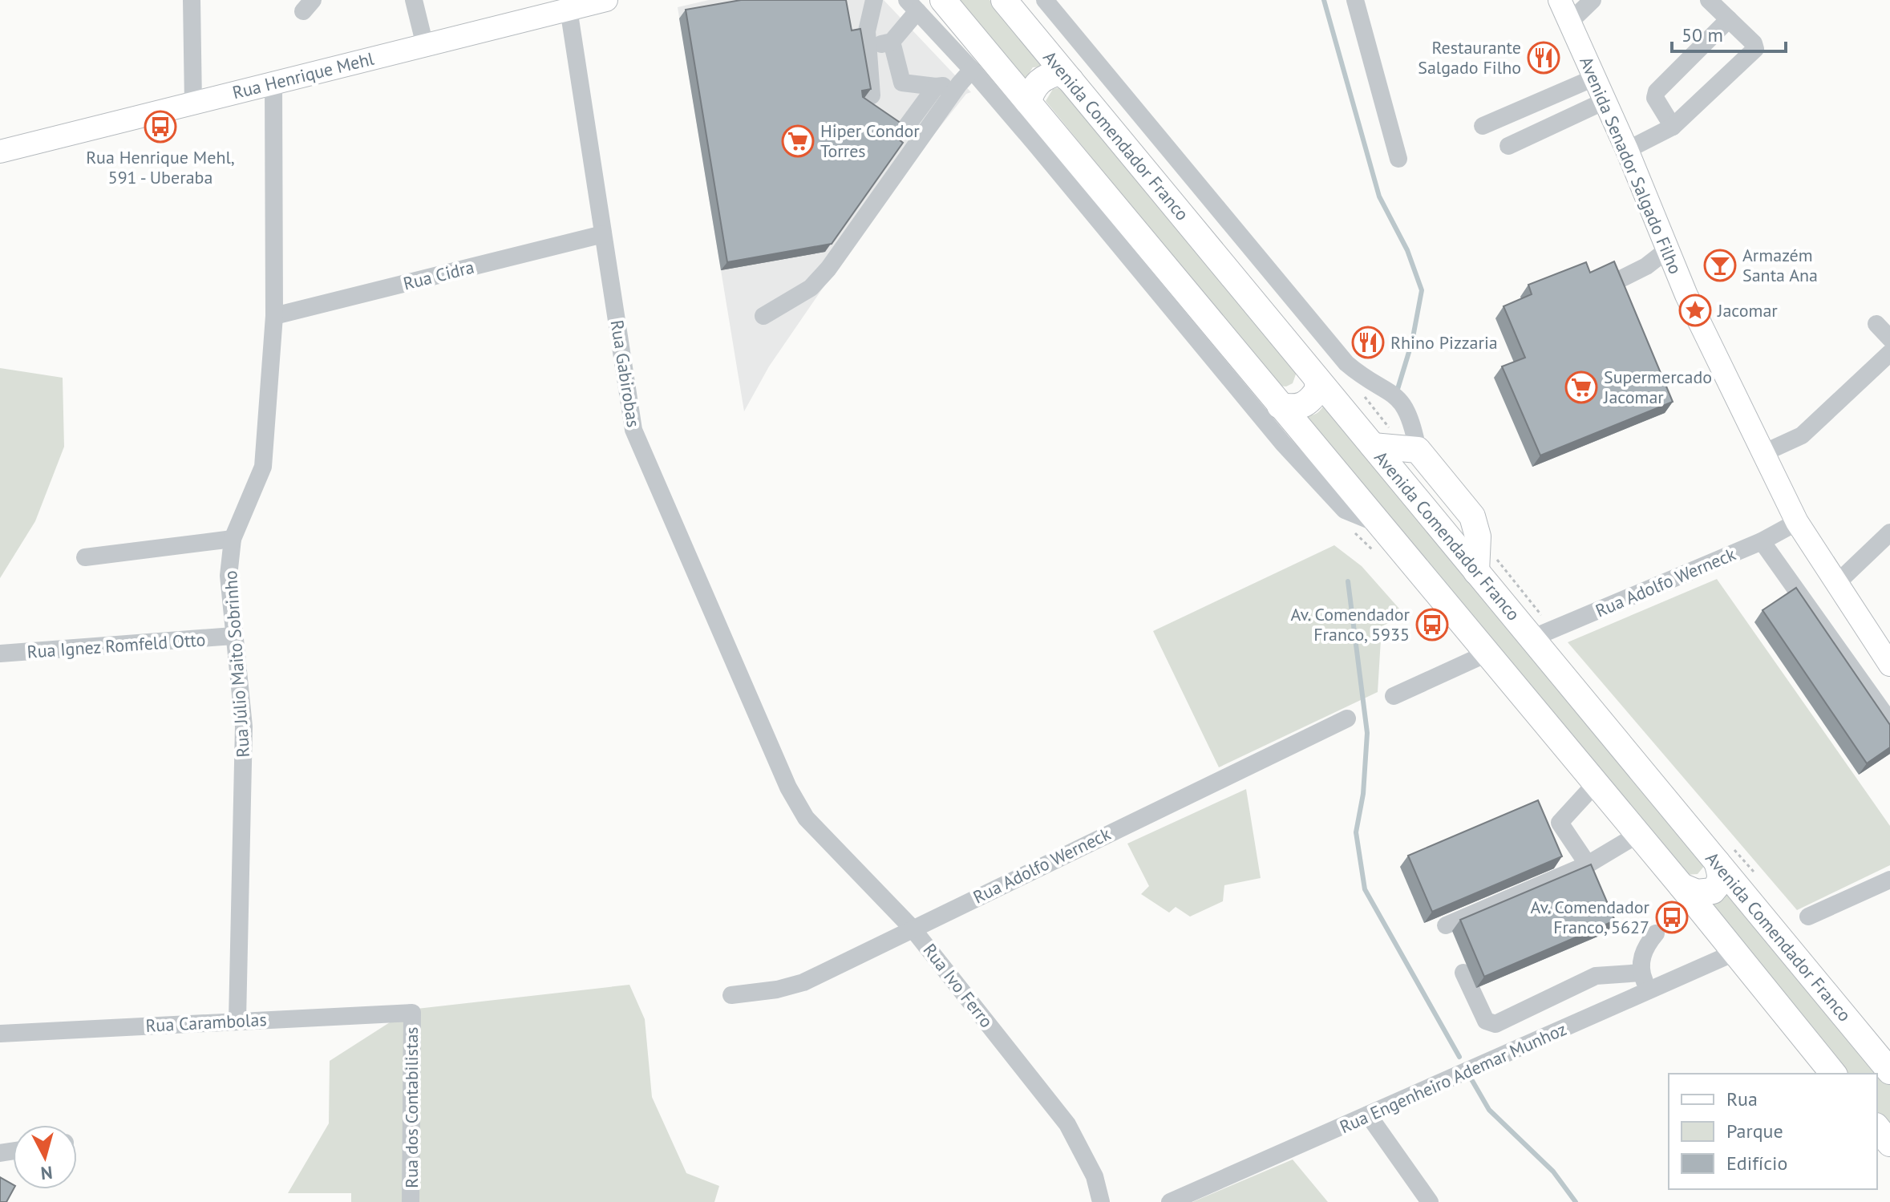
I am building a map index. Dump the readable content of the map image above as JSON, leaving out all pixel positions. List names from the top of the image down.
{
  "streets": {
    "highway": ["Avenida Comendador Franco"],
    "main road": ["Rua Henrique Mehl", "Avenida Senador Salgado Filho"],
    "street": [
      "Rua Cidra",
      "Rua Gabirobas",
      "Rua Adolfo Werneck",
      "Rua Ignez Romfeld Otto",
      "Rua Júlio Maito Sobrinho",
      "Rua Ivo Ferro",
      "Rua Carambolas",
      "Rua Engenheiro Ademar Munhoz",
      "Rua dos Contabilistas"
    ]
  },
  "crossings": [
    ["Rua Henrique Mehl", "Rua Gabirobas"],
    ["Rua Henrique Mehl", "Rua Júlio Maito Sobrinho"],
    ["Avenida Comendador Franco", "Rua Adolfo Werneck"],
    ["Avenida Senador Salgado Filho", "Rua Adolfo Werneck"],
    ["Rua Cidra", "Rua Gabirobas"],
    ["Rua Cidra", "Rua Júlio Maito Sobrinho"],
    ["Rua Gabirobas", "Rua Ivo Ferro"],
    ["Rua Adolfo Werneck", "Rua Ivo Ferro"],
    ["Rua Ignez Romfeld Otto", "Rua Júlio Maito Sobrinho"],
    ["Rua Júlio Maito Sobrinho", "Rua Carambolas"],
    ["Rua Carambolas", "Rua dos Contabilistas"]
  ],
  "places": {
    "restaurant": ["Restaurante Salgado Filho", "Rhino Pizzaria"],
    "bus stop": ["Rua Henrique Mehl, 591 - Uberaba", "Av. Comendador Franco, 5935", "Av. Comendador Franco, 5627"],
    "supermarket": ["Hiper Condor Torres", "Supermercado Jacomar"],
    "bar": ["Armazém Santa Ana"],
    "place": ["Jacomar"]
  },
  "legend": ["Rua", "Parque", "Edifício"],
  "scale_bar": "50 m",
  "north": "bottom"
}
